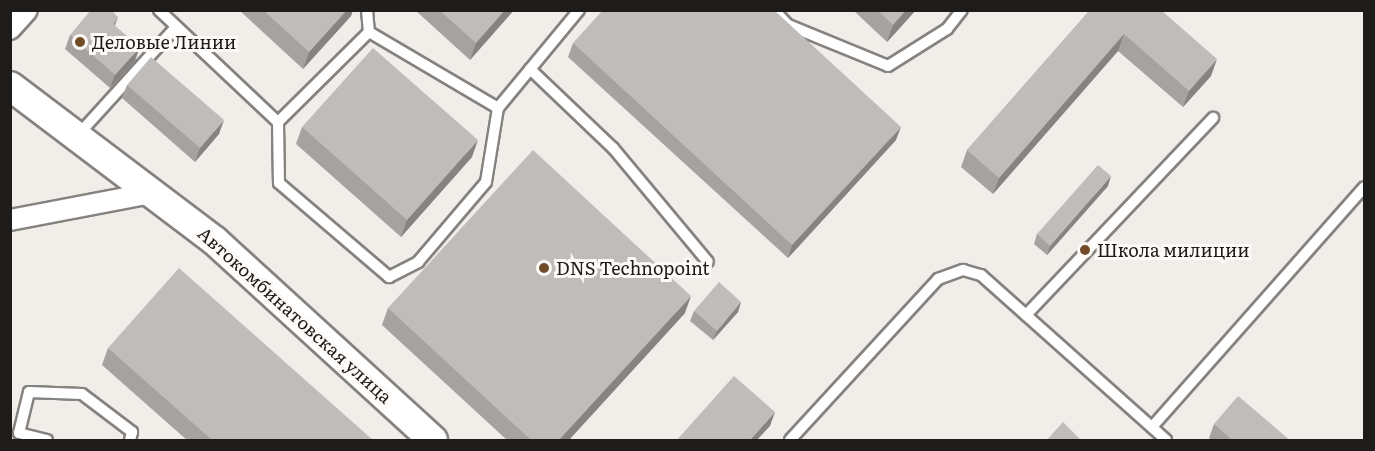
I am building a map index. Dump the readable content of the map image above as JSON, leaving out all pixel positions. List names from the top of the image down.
{
  "streets": {
    "street": ["Автокомбинатовская улица"]
  },
  "places": ["Деловые Линии", "Школа милиции", "DNS Technopoint"]
}
